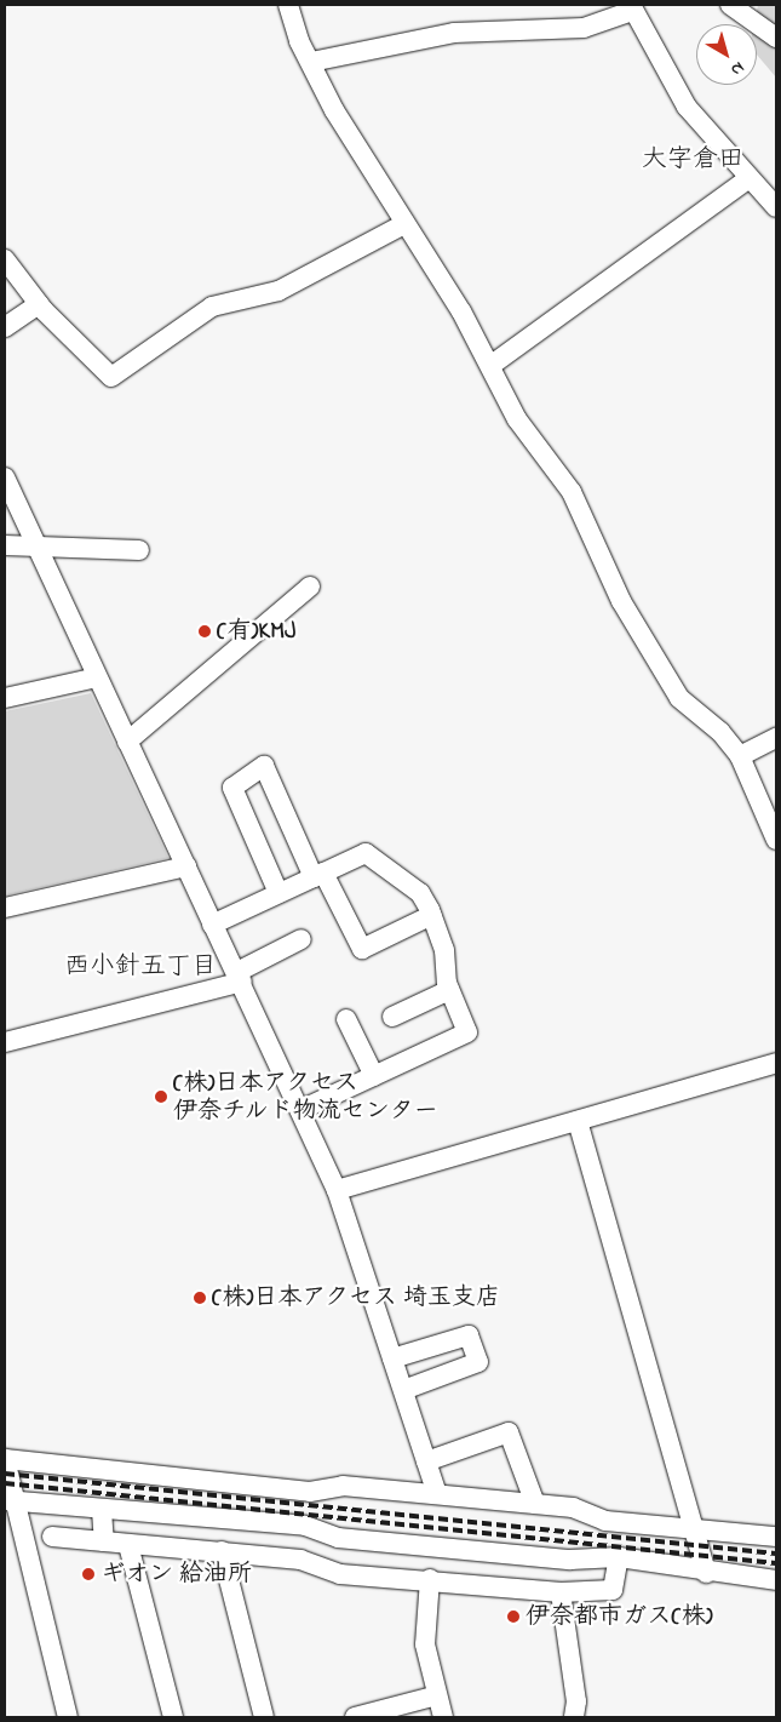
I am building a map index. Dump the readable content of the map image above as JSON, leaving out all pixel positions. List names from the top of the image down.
{
  "districts": ["大字倉田", "西小針五丁目"],
  "places": [
    "(有)KMJ",
    "(株)日本アクセス 伊奈チルド物流センター",
    "(株)日本アクセス 埼玉支店",
    "ギオン 給油所",
    "伊奈都市ガス(株)"
  ],
  "north": "bottom right"
}
